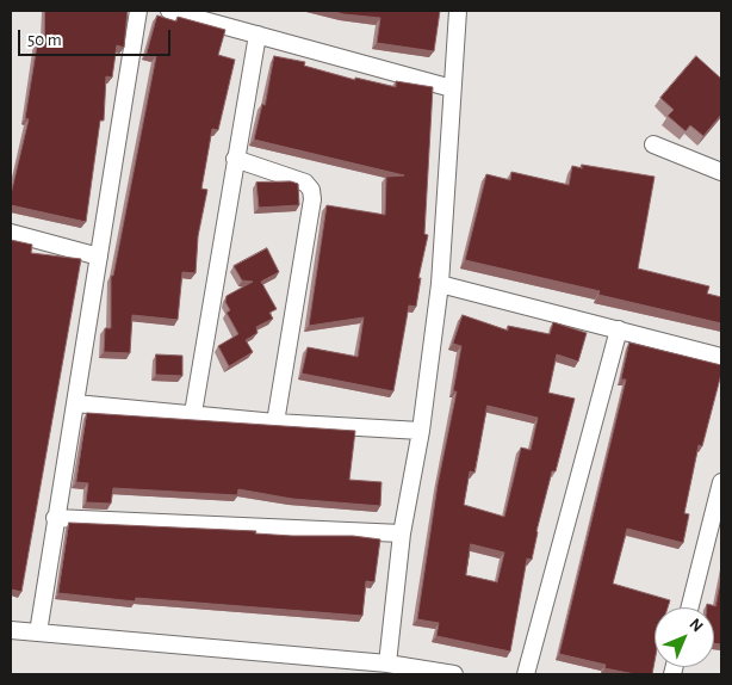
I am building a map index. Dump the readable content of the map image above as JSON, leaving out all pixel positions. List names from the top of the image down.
{
  "scale_bar": "50 m",
  "north": "top right"
}
